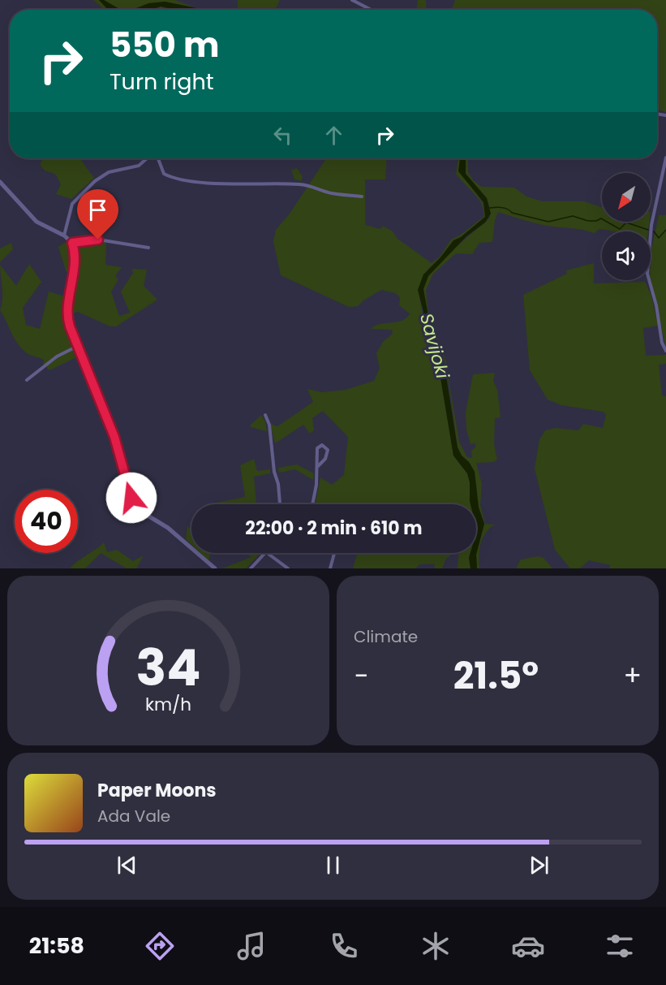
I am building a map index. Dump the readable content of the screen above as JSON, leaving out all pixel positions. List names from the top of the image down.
{
  "water": ["Savijoki"],
  "north": "bottom left",
  "page": {
    "turn": ["550 m", "Turn right"],
    "limit": "40",
    "trip": "22:00 · 2 min · 610 m",
    "tile": "Climate",
    "heat": ["−", "21.5°", "+"],
    "song": ["Paper Moons", "Ada Vale"],
    "tabs": "21:58",
    "gauge": ["34", "km/h"]
  }
}
